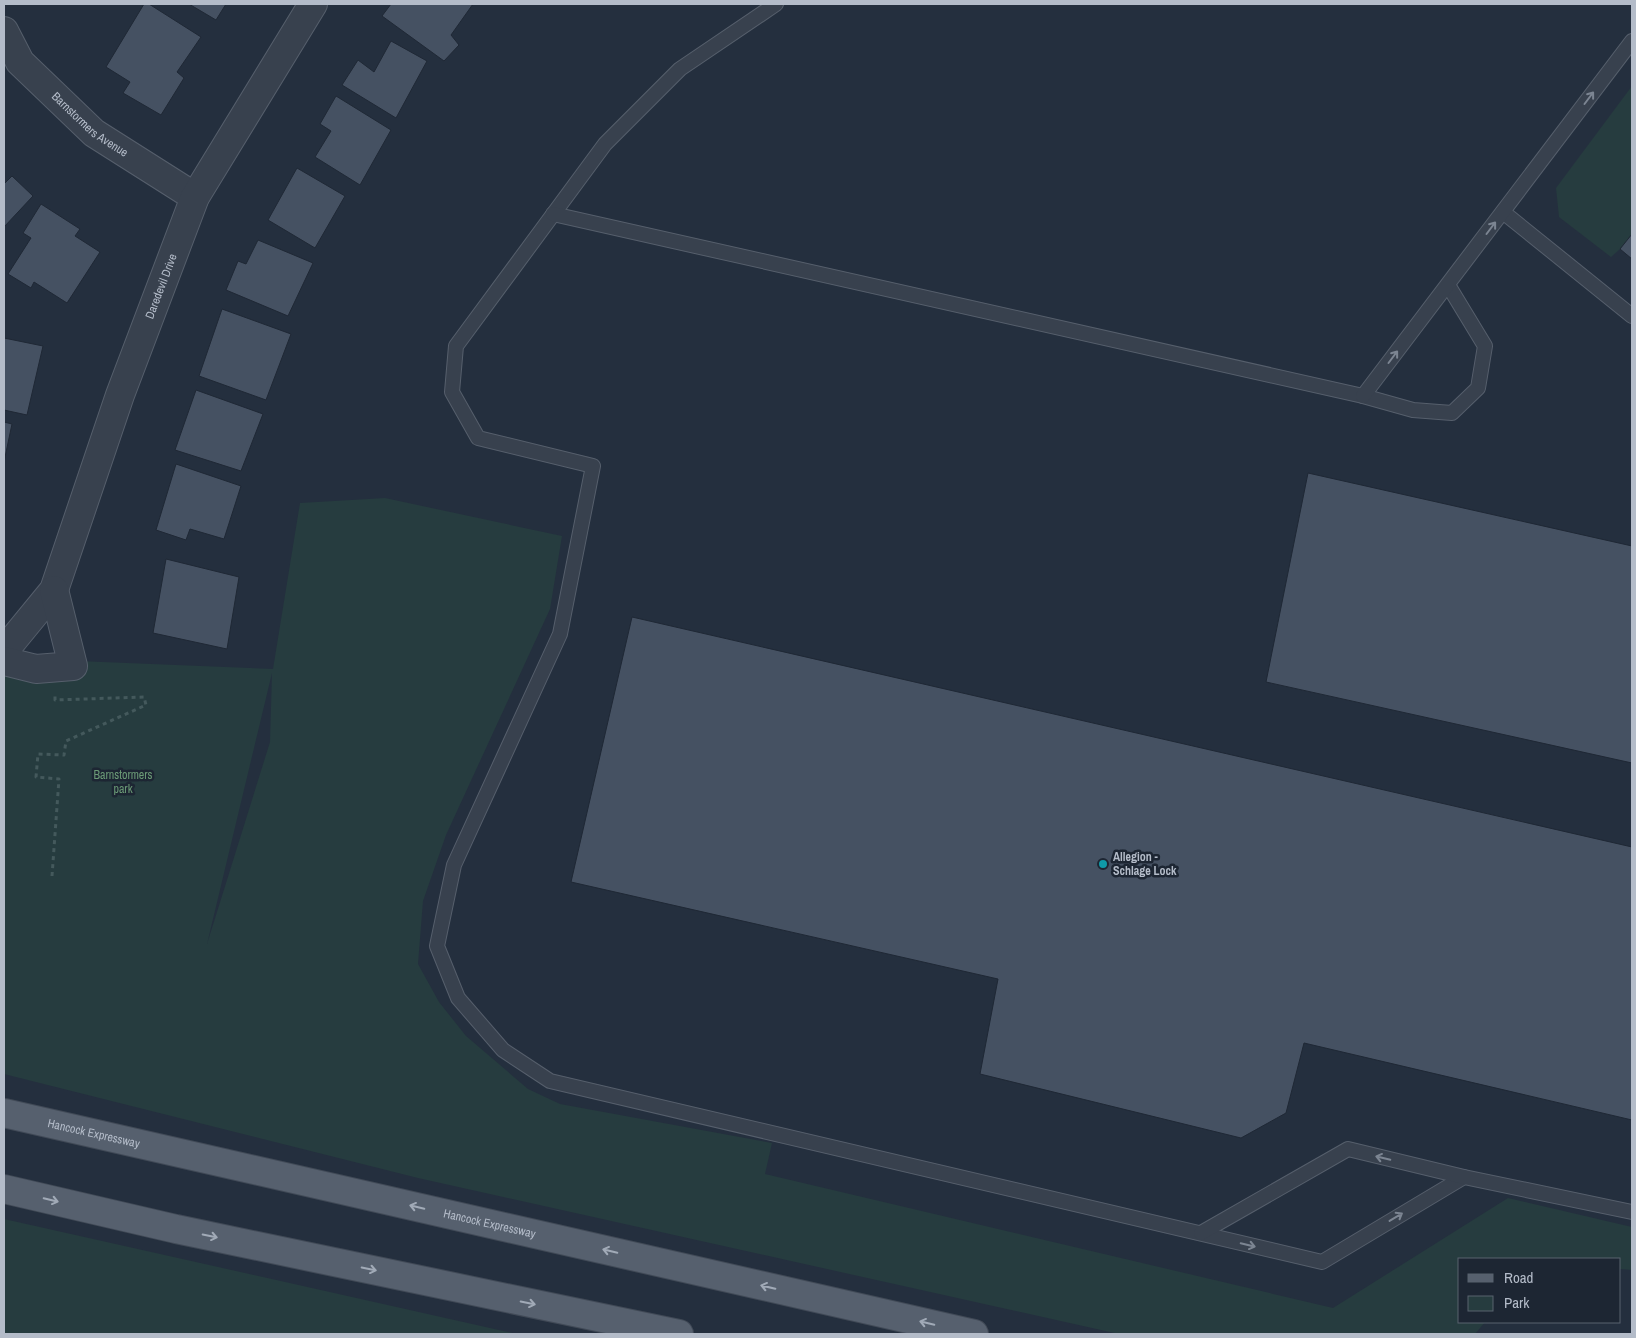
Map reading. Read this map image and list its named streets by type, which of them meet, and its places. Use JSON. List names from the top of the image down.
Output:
{
  "streets": {
    "main road": ["Hancock Expressway"],
    "street": ["Barnstormers Avenue", "Daredevil Drive"]
  },
  "crossings": [
    ["Barnstormers Avenue", "Daredevil Drive"]
  ],
  "parks": ["Barnstormers park"],
  "places": ["Allegion - Schlage Lock"],
  "legend": ["Road", "Park"]
}
